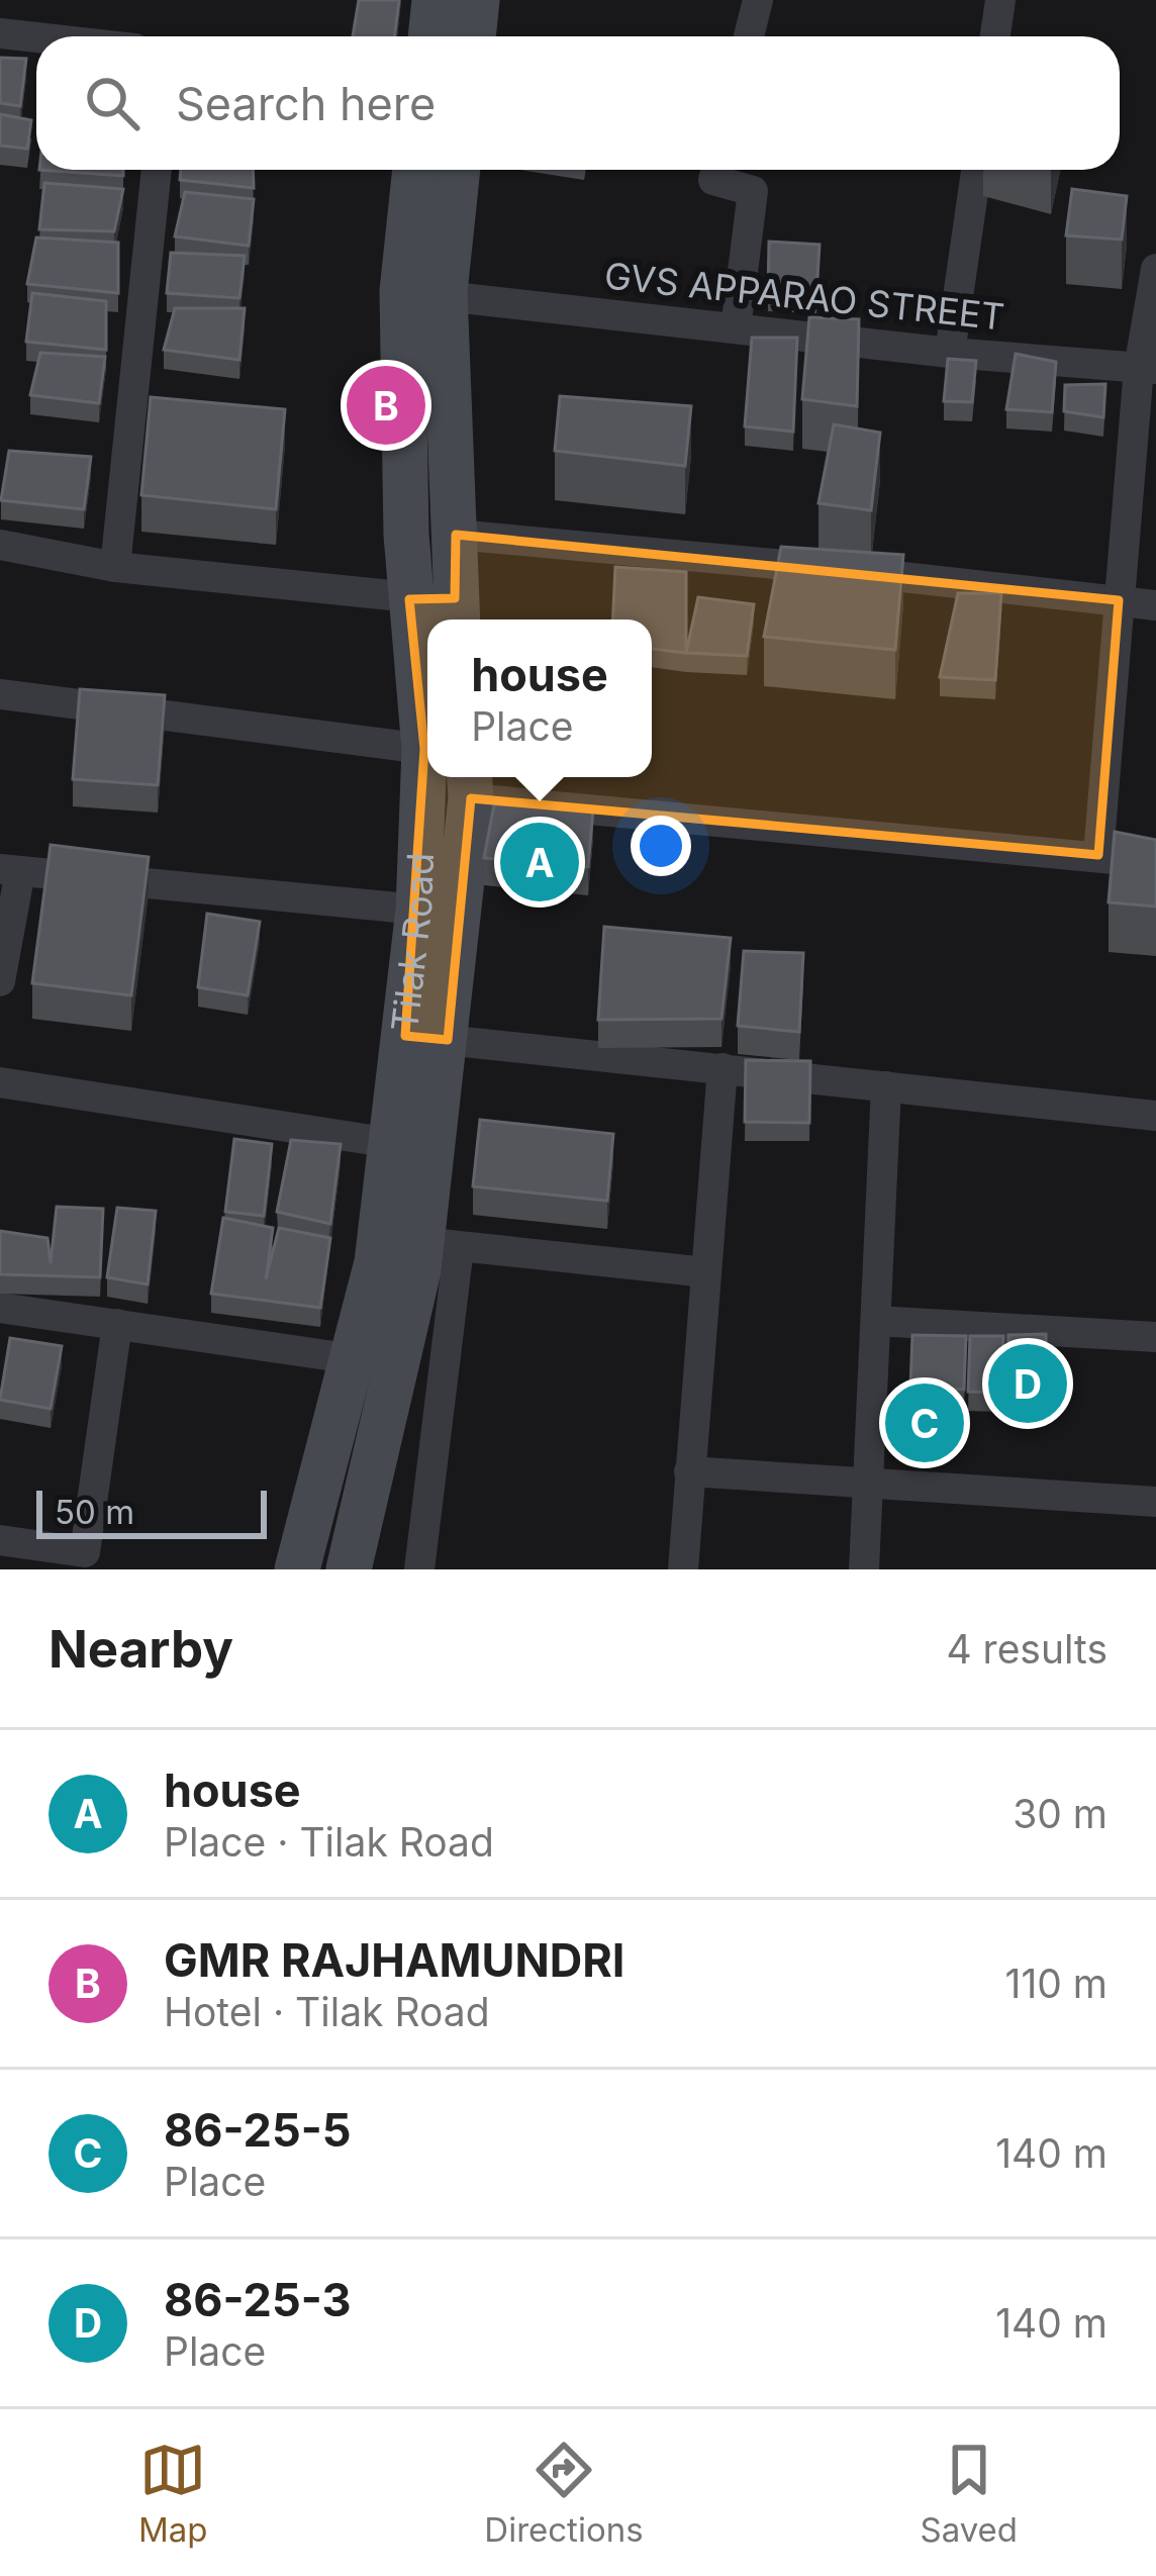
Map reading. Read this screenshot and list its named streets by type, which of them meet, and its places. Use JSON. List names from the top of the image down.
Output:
{
  "streets": {
    "street": ["GVS APPARAO STREET", "Tilak Road"]
  },
  "scale_bar": "50 m",
  "page": {
    "search": "Search here",
    "pins": [
      "B",
      "A",
      "D",
      "C"
    ],
    "popup": ["house", "Place"],
    "scale": "50 m",
    "heading": ["Nearby", "4 results"],
    "list": [
      {
        "mark": "A",
        "name": "house",
        "note": "Place · Tilak Road",
        "value": "30 m"
      },
      {
        "mark": "B",
        "name": "GMR RAJHAMUNDRI",
        "note": "Hotel · Tilak Road",
        "value": "110 m"
      },
      {
        "mark": "C",
        "name": "86-25-5",
        "note": "Place",
        "value": "140 m"
      },
      {
        "mark": "D",
        "name": "86-25-3",
        "note": "Place",
        "value": "140 m"
      }
    ],
    "nav": ["Map", "Directions", "Saved"]
  }
}
